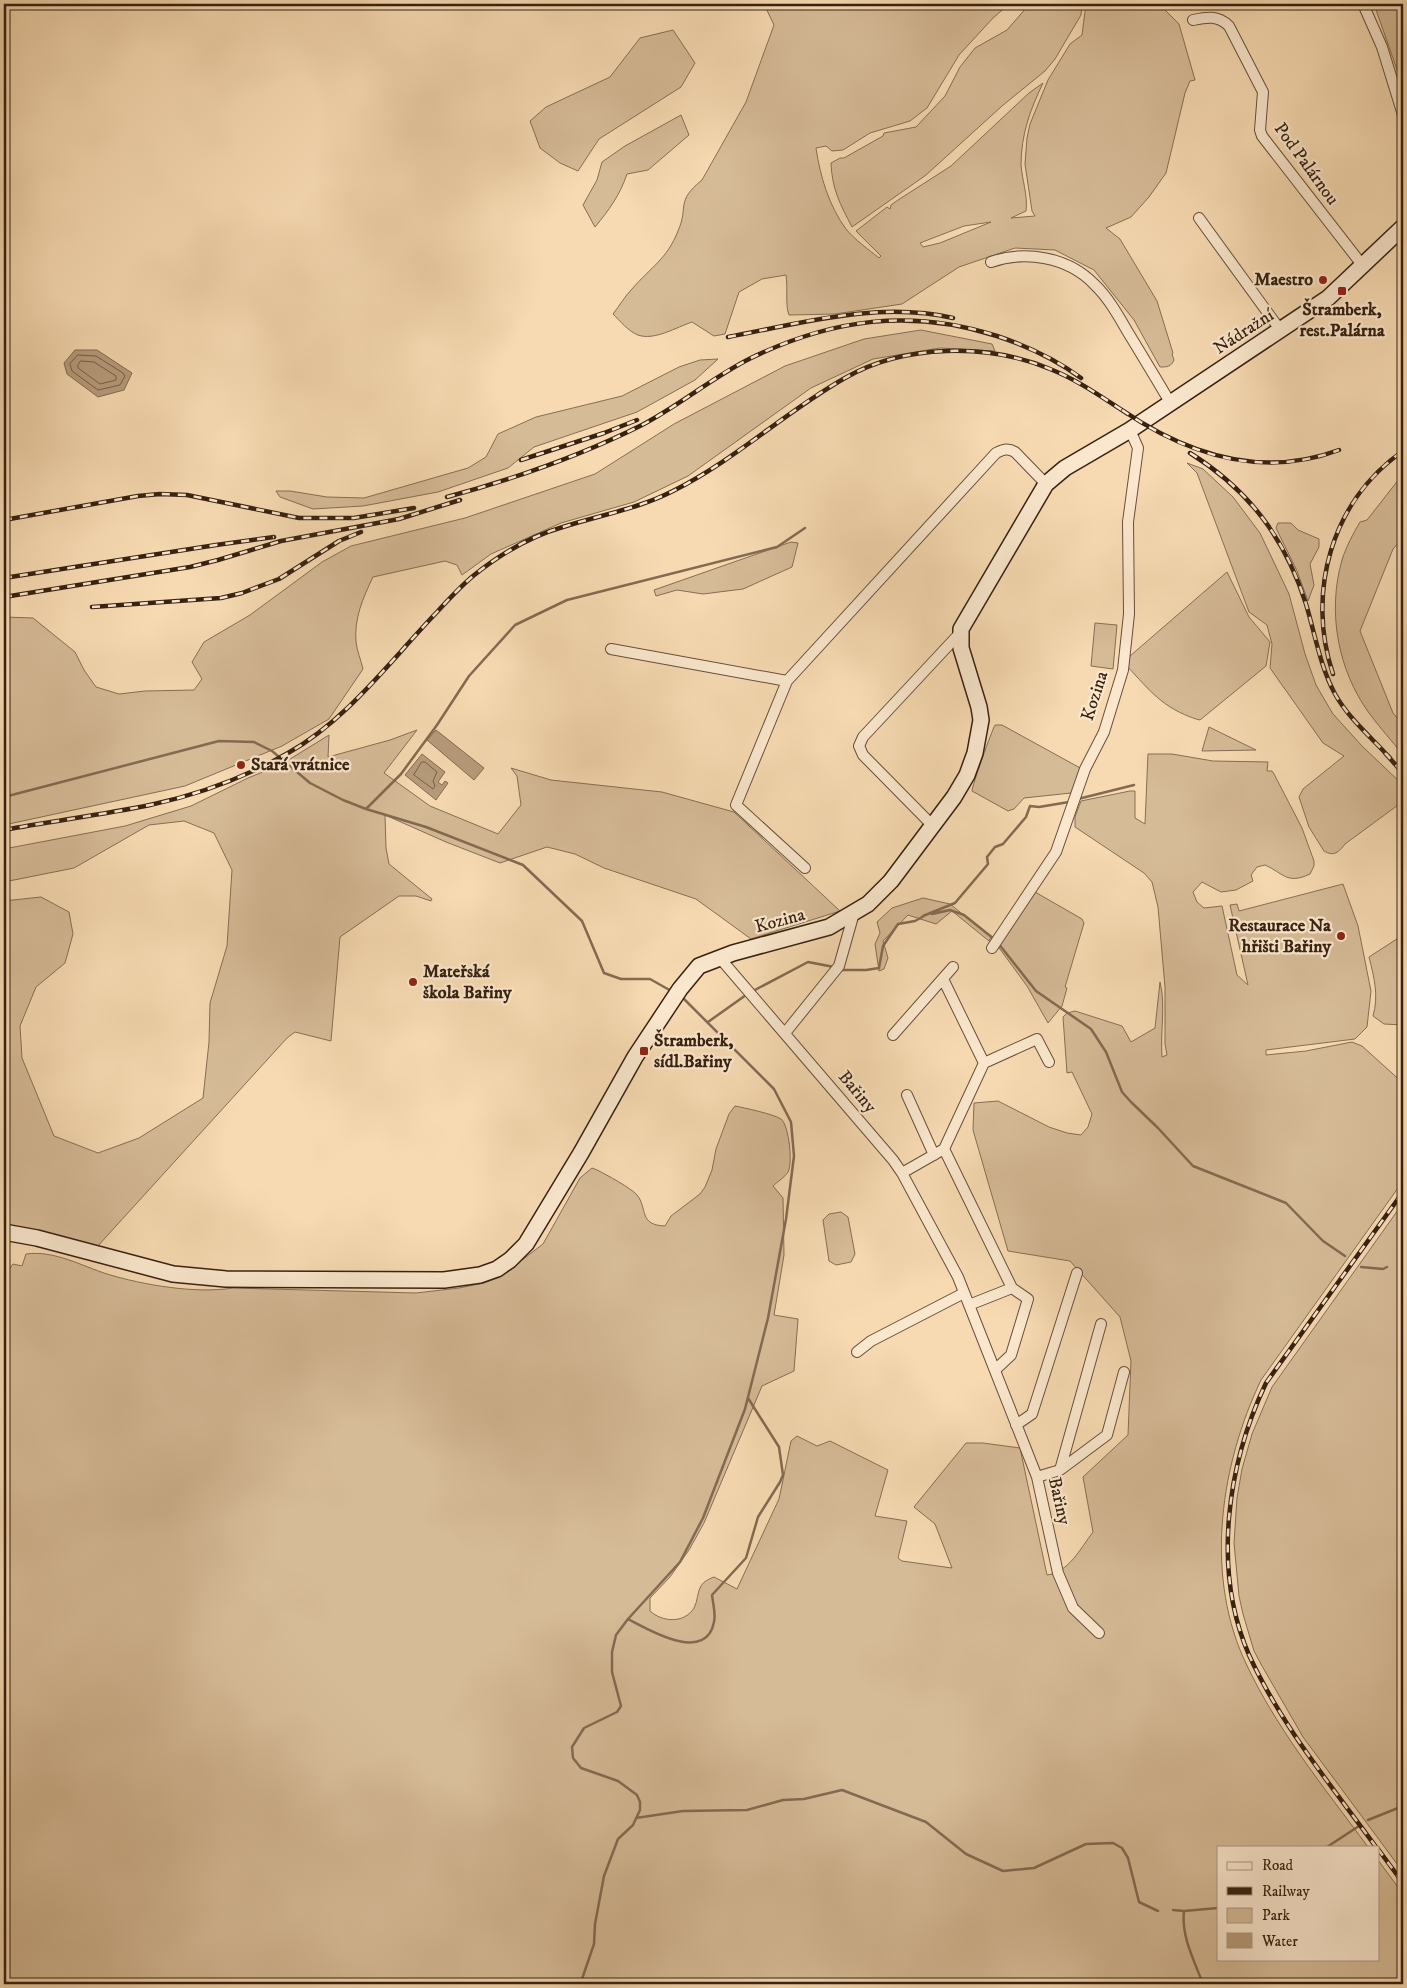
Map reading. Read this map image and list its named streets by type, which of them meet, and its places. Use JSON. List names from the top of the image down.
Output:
{
  "streets": {
    "main road": ["Nádražní", "Kozina"],
    "street": ["Pod Palárnou", "Bařiny"]
  },
  "crossings": [
    ["Pod Palárnou", "Nádražní"],
    ["Nádražní", "Kozina"],
    ["Kozina", "Bařiny"]
  ],
  "places": {
    "other": [
      "Maestro",
      "Stará vrátnice",
      "Restaurace Na hřišti Bařiny",
      "Mateřská škola Bařiny"
    ],
    "transit": ["Štramberk, rest.Palárna", "Štramberk, sídl.Bařiny"]
  },
  "legend": [
    "Road",
    "Railway",
    "Park",
    "Water"
  ]
}
